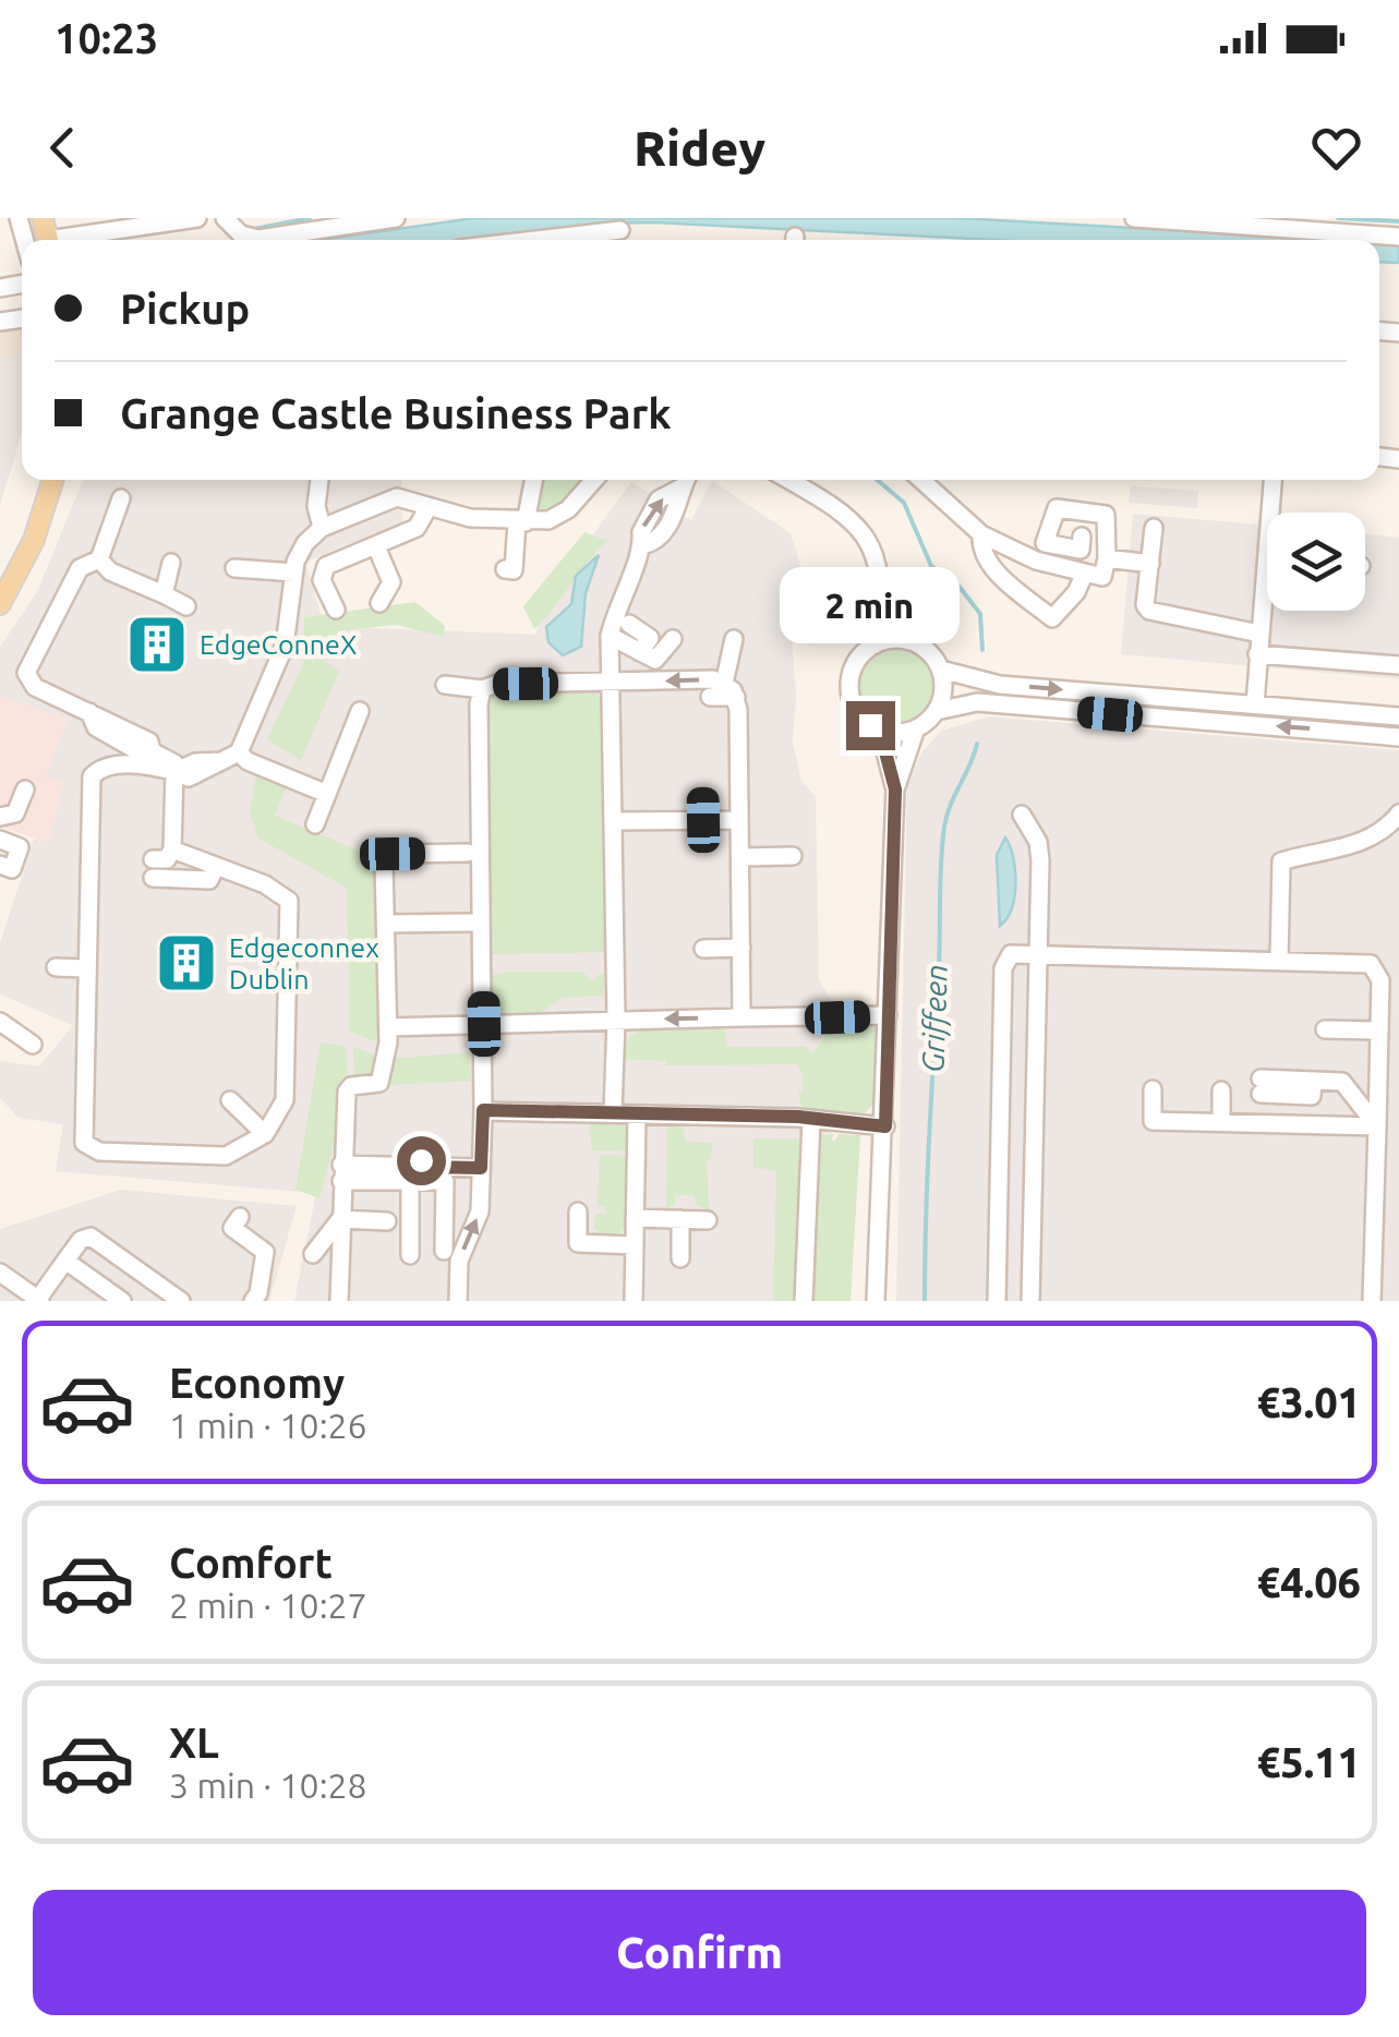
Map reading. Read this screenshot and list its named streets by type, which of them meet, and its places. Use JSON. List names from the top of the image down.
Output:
{
  "water": ["Griffeen"],
  "places": {
    "building": ["EdgeConneX", "Edgeconnex Dublin"]
  },
  "page": {
    "status": "10:23",
    "header": "Ridey",
    "banner": ["Pickup", "Grange Castle Business Park"],
    "bubble": "2 min",
    "list": [
      {
        "name": "Economy",
        "note": "1 min · 10:26",
        "value": "€3.01"
      },
      {
        "name": "Comfort",
        "note": "2 min · 10:27",
        "value": "€4.06"
      },
      {
        "name": "XL",
        "note": "3 min · 10:28",
        "value": "€5.11"
      }
    ],
    "buttons": "Confirm"
  }
}
